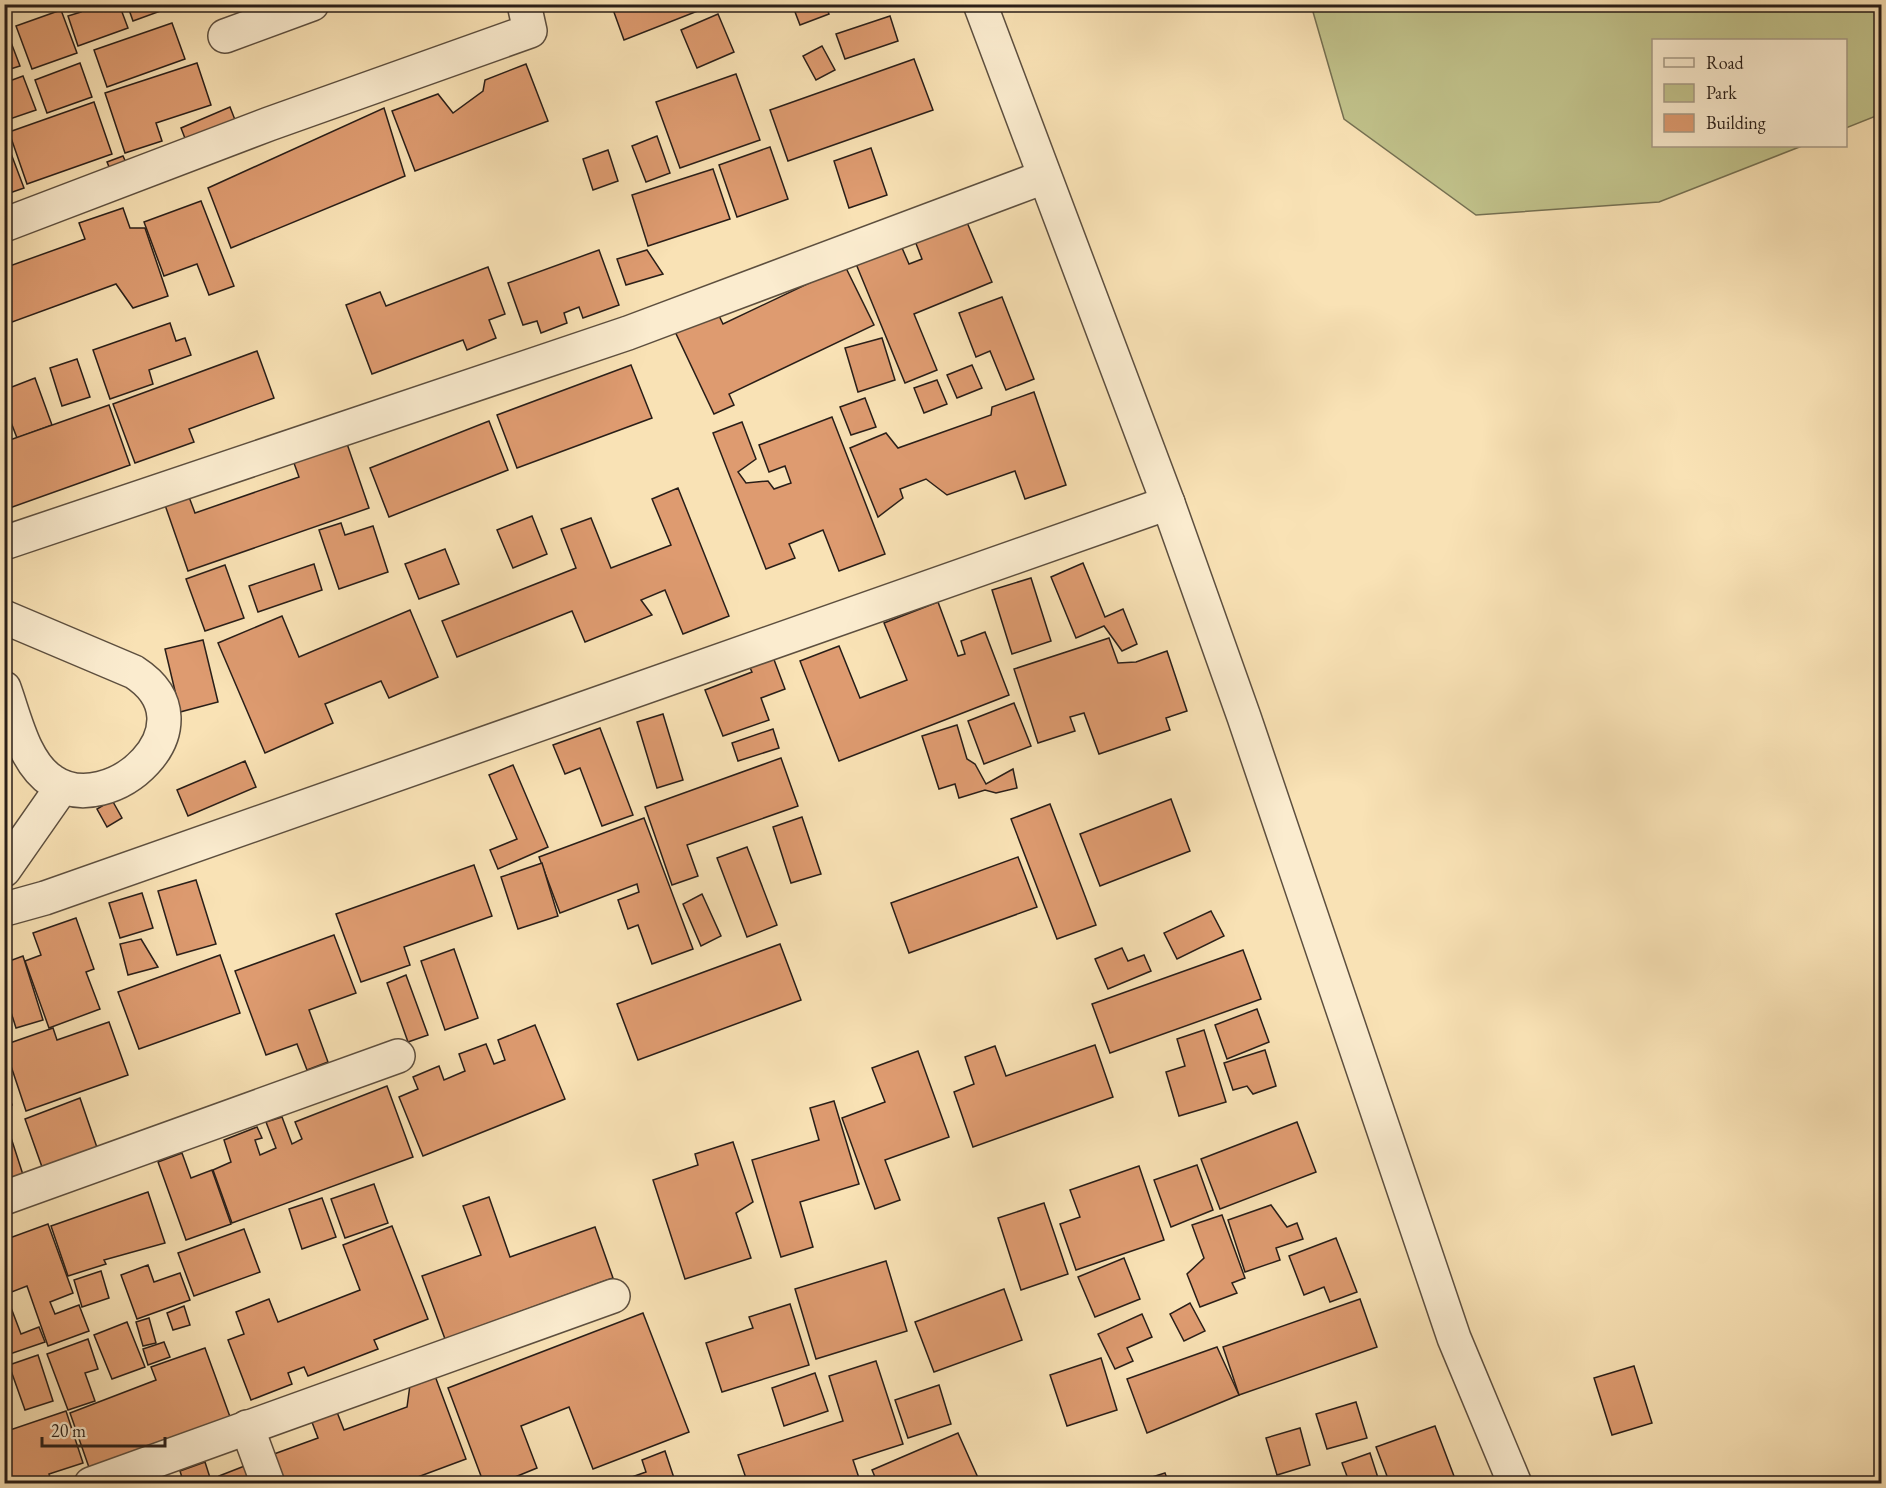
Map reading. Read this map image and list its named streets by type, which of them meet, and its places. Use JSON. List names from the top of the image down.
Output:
{
  "legend": ["Road", "Park", "Building"],
  "scale_bar": "20 m"
}
